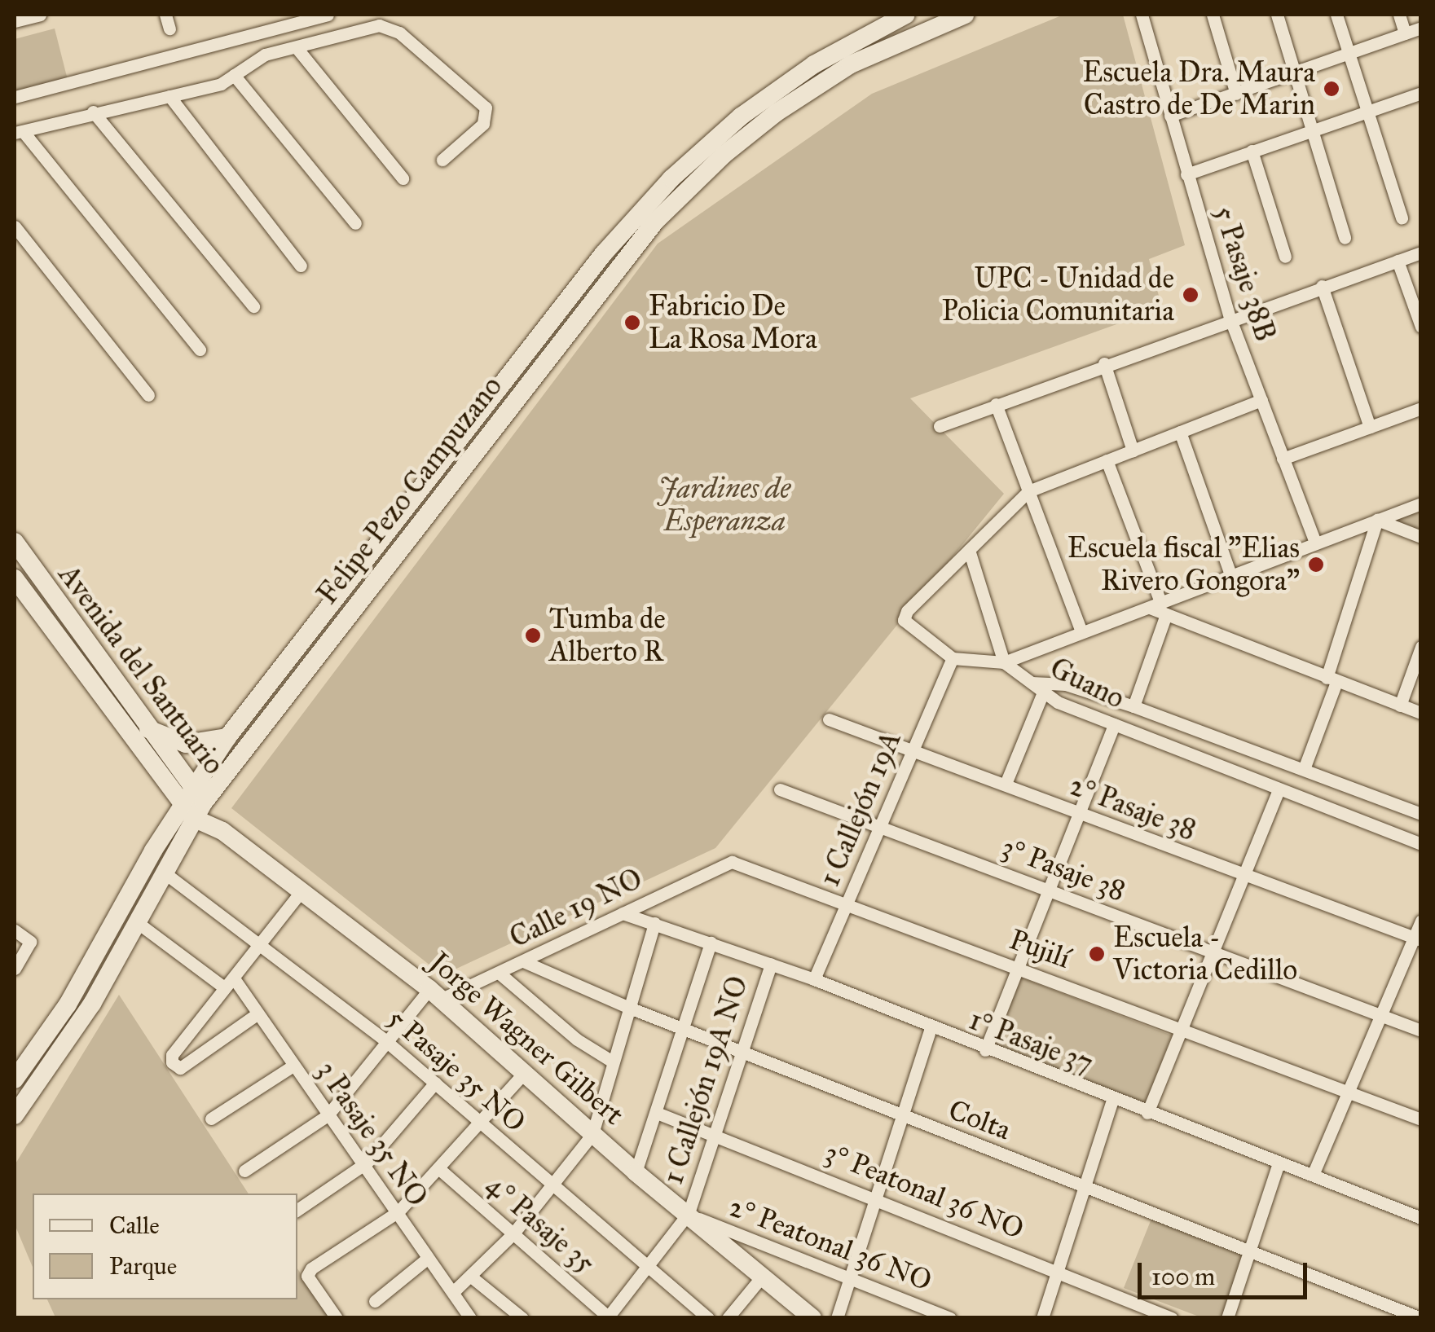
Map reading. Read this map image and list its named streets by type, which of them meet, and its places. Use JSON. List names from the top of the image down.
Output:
{
  "streets": {
    "main road": ["Felipe Pezo Campuzano", "Avenida del Santuario", "Jorge Wagner Gilbert"],
    "street": [
      "5 Pasaje 38B",
      "Guano",
      "2° Pasaje 38",
      "1 Callejón 19A",
      "3° Pasaje 38",
      "Calle 19 NO",
      "Pujilí",
      "1° Pasaje 37",
      "5 Pasaje 35 NO",
      "1 Callejón 19A NO",
      "Colta",
      "3 Pasaje 35 NO",
      "3° Peatonal 36 NO",
      "4° Pasaje 35",
      "2° Peatonal 36 NO"
    ]
  },
  "crossings": [
    ["Felipe Pezo Campuzano", "Avenida del Santuario"],
    ["Felipe Pezo Campuzano", "5 Pasaje 35 NO"],
    ["Avenida del Santuario", "Jorge Wagner Gilbert"],
    ["2° Pasaje 38", "1 Callejón 19A"],
    ["1 Callejón 19A", "3° Pasaje 38"],
    ["1 Callejón 19A", "Pujilí"],
    ["1 Callejón 19A", "1° Pasaje 37"],
    ["Calle 19 NO", "Pujilí"],
    ["Calle 19 NO", "Jorge Wagner Gilbert"],
    ["Calle 19 NO", "1° Pasaje 37"],
    ["Calle 19 NO", "5 Pasaje 35 NO"],
    ["Calle 19 NO", "Colta"],
    ["Calle 19 NO", "3 Pasaje 35 NO"],
    ["Jorge Wagner Gilbert", "1 Callejón 19A NO"],
    ["Jorge Wagner Gilbert", "2° Peatonal 36 NO"],
    ["1° Pasaje 37", "1 Callejón 19A NO"],
    ["5 Pasaje 35 NO", "1 Callejón 19A NO"],
    ["1 Callejón 19A NO", "Colta"],
    ["1 Callejón 19A NO", "3° Peatonal 36 NO"],
    ["1 Callejón 19A NO", "4° Pasaje 35"],
    ["1 Callejón 19A NO", "2° Peatonal 36 NO"]
  ],
  "parks": ["Jardines de Esperanza"],
  "places": [
    "Escuela Dra. Maura Castro de De Marin",
    "UPC - Unidad de Policia Comunitaria",
    "Fabricio De La Rosa Mora",
    "Escuela fiscal \"Elias Rivero Gongora\"",
    "Tumba de Alberto R",
    "Escuela - Victoria Cedillo"
  ],
  "legend": ["Calle", "Parque"],
  "scale_bar": "100 m"
}
